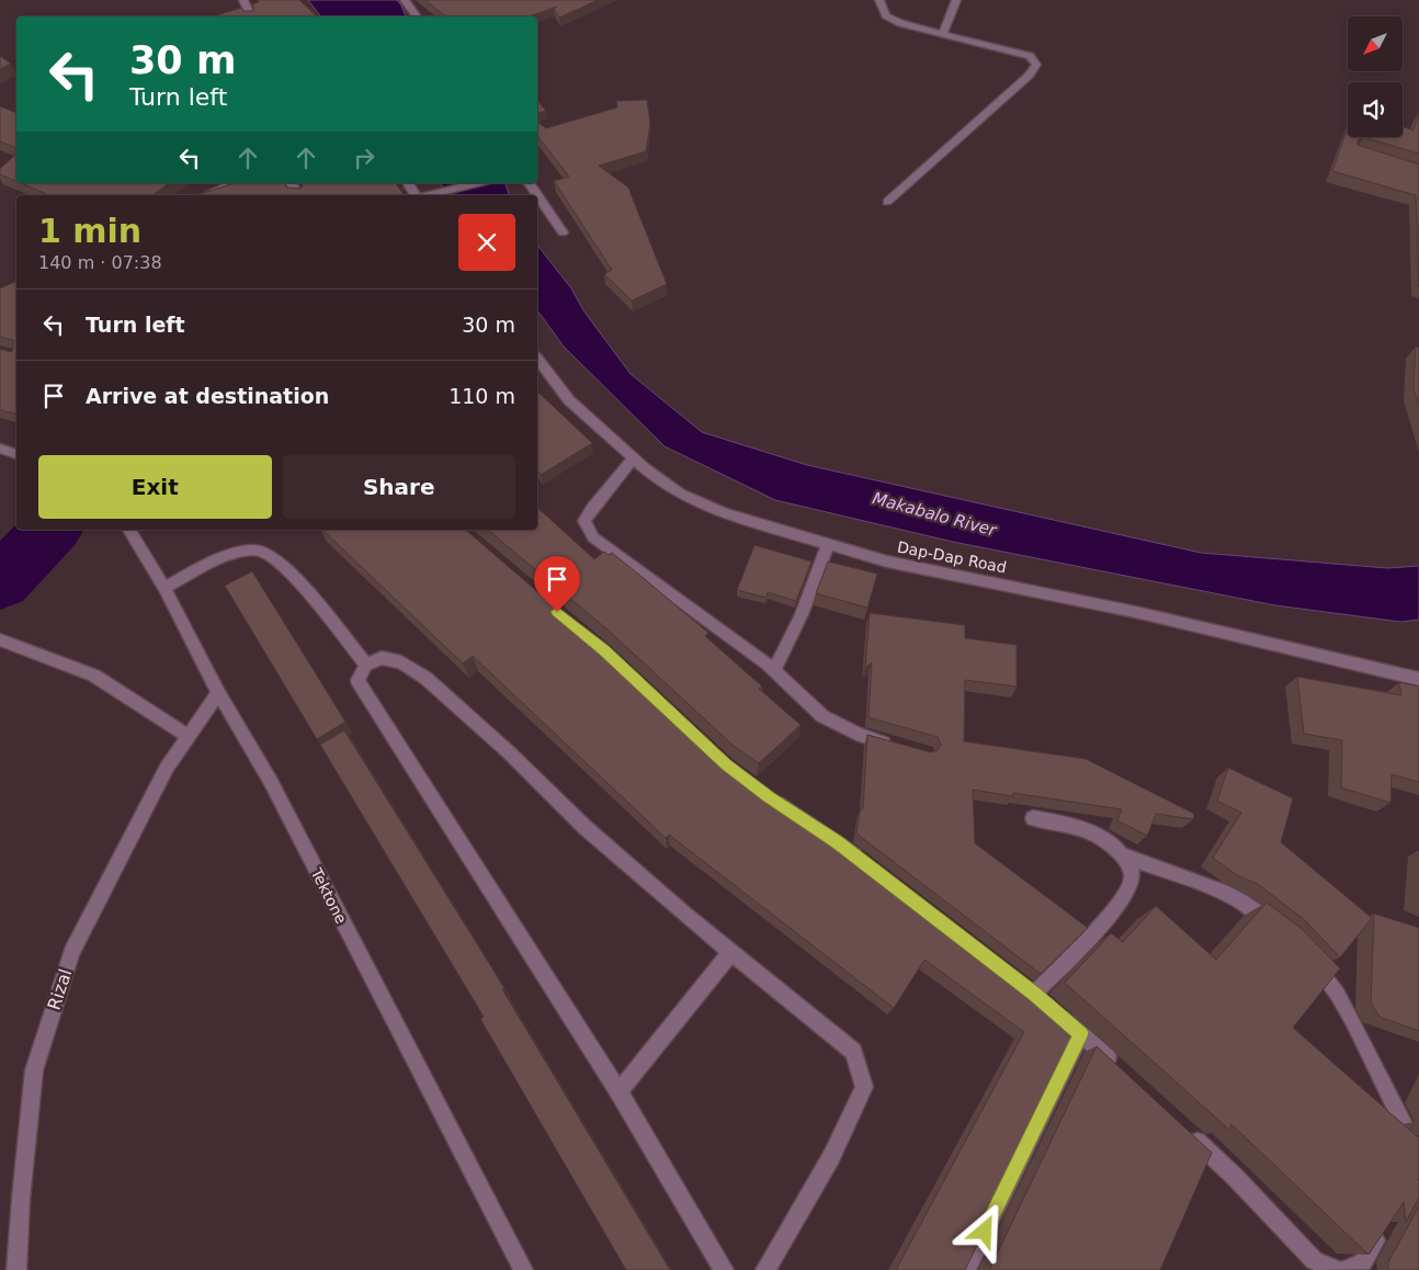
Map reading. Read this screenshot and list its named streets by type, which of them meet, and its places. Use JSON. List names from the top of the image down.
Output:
{
  "streets": {
    "street": ["Dap-Dap Road", "Tektone", "Rizal"]
  },
  "crossings": [
    ["Tektone", "Rizal"]
  ],
  "water": ["Makabalo River"],
  "north": "bottom left",
  "page": {
    "turn": ["30 m", "Turn left"],
    "heading": ["1 min", "140 m · 07:38"],
    "list": [
      {
        "name": "Turn left",
        "value": "30 m"
      },
      {
        "name": "Arrive at destination",
        "value": "110 m"
      }
    ],
    "buttons": ["Exit", "Share"]
  }
}
